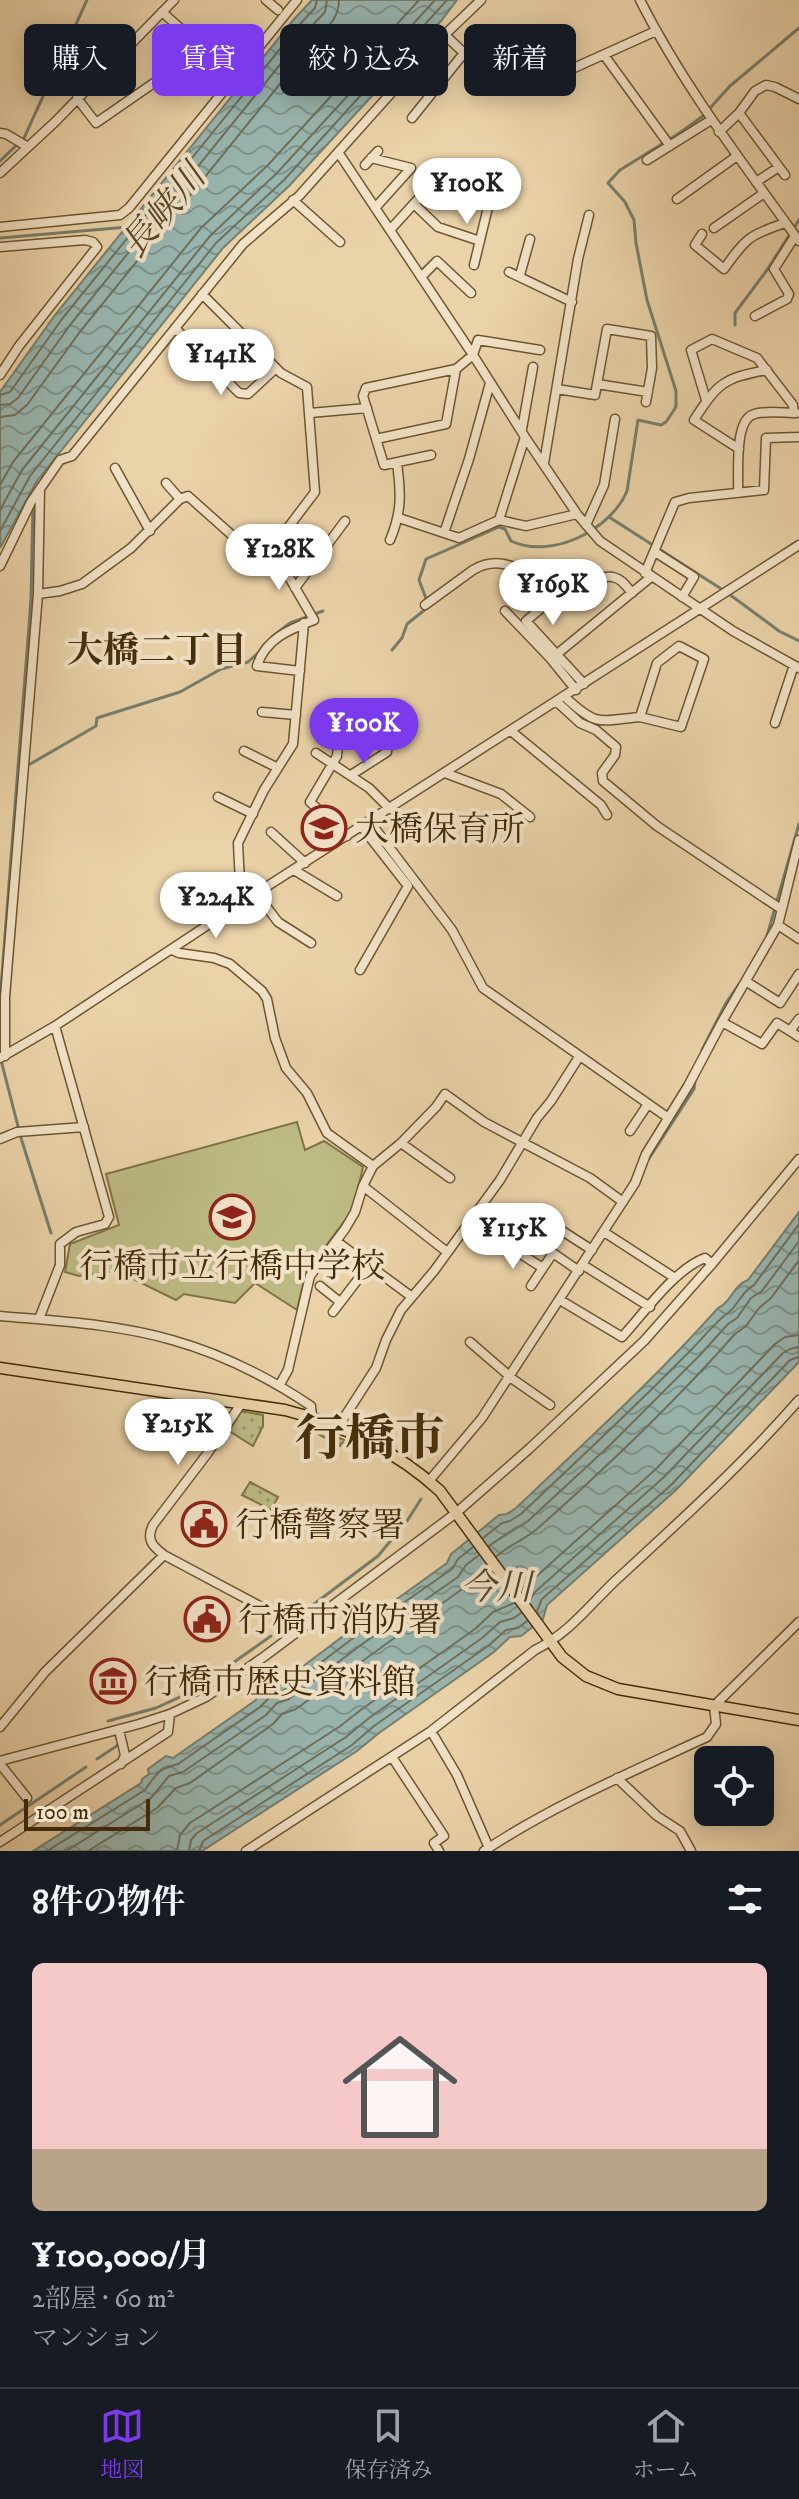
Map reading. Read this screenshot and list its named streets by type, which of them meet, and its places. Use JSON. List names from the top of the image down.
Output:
{
  "districts": ["大橋二丁目", "行橋市"],
  "water": ["長峡川", "今川"],
  "places": {
    "school or university": ["大橋保育所", "行橋市立行橋中学校"],
    "public building": ["行橋警察署", "行橋市消防署"],
    "museum": ["行橋市歴史資料館"]
  },
  "scale_bar": "100 m",
  "page": {
    "chip": [
      "購入",
      "賃貸",
      "絞り込み",
      "新着"
    ],
    "price": [
      "¥100K",
      "¥141K",
      "¥128K",
      "¥169K",
      "¥100K",
      "¥224K",
      "¥115K",
      "¥215K"
    ],
    "scale": "100 m",
    "heading": "8件の物件",
    "list": [
      {
        "name": "¥100,000/月",
        "note": "2部屋 · 60 m² · マンション"
      }
    ],
    "tabs": ["地図", "保存済み", "ホーム"]
  }
}
